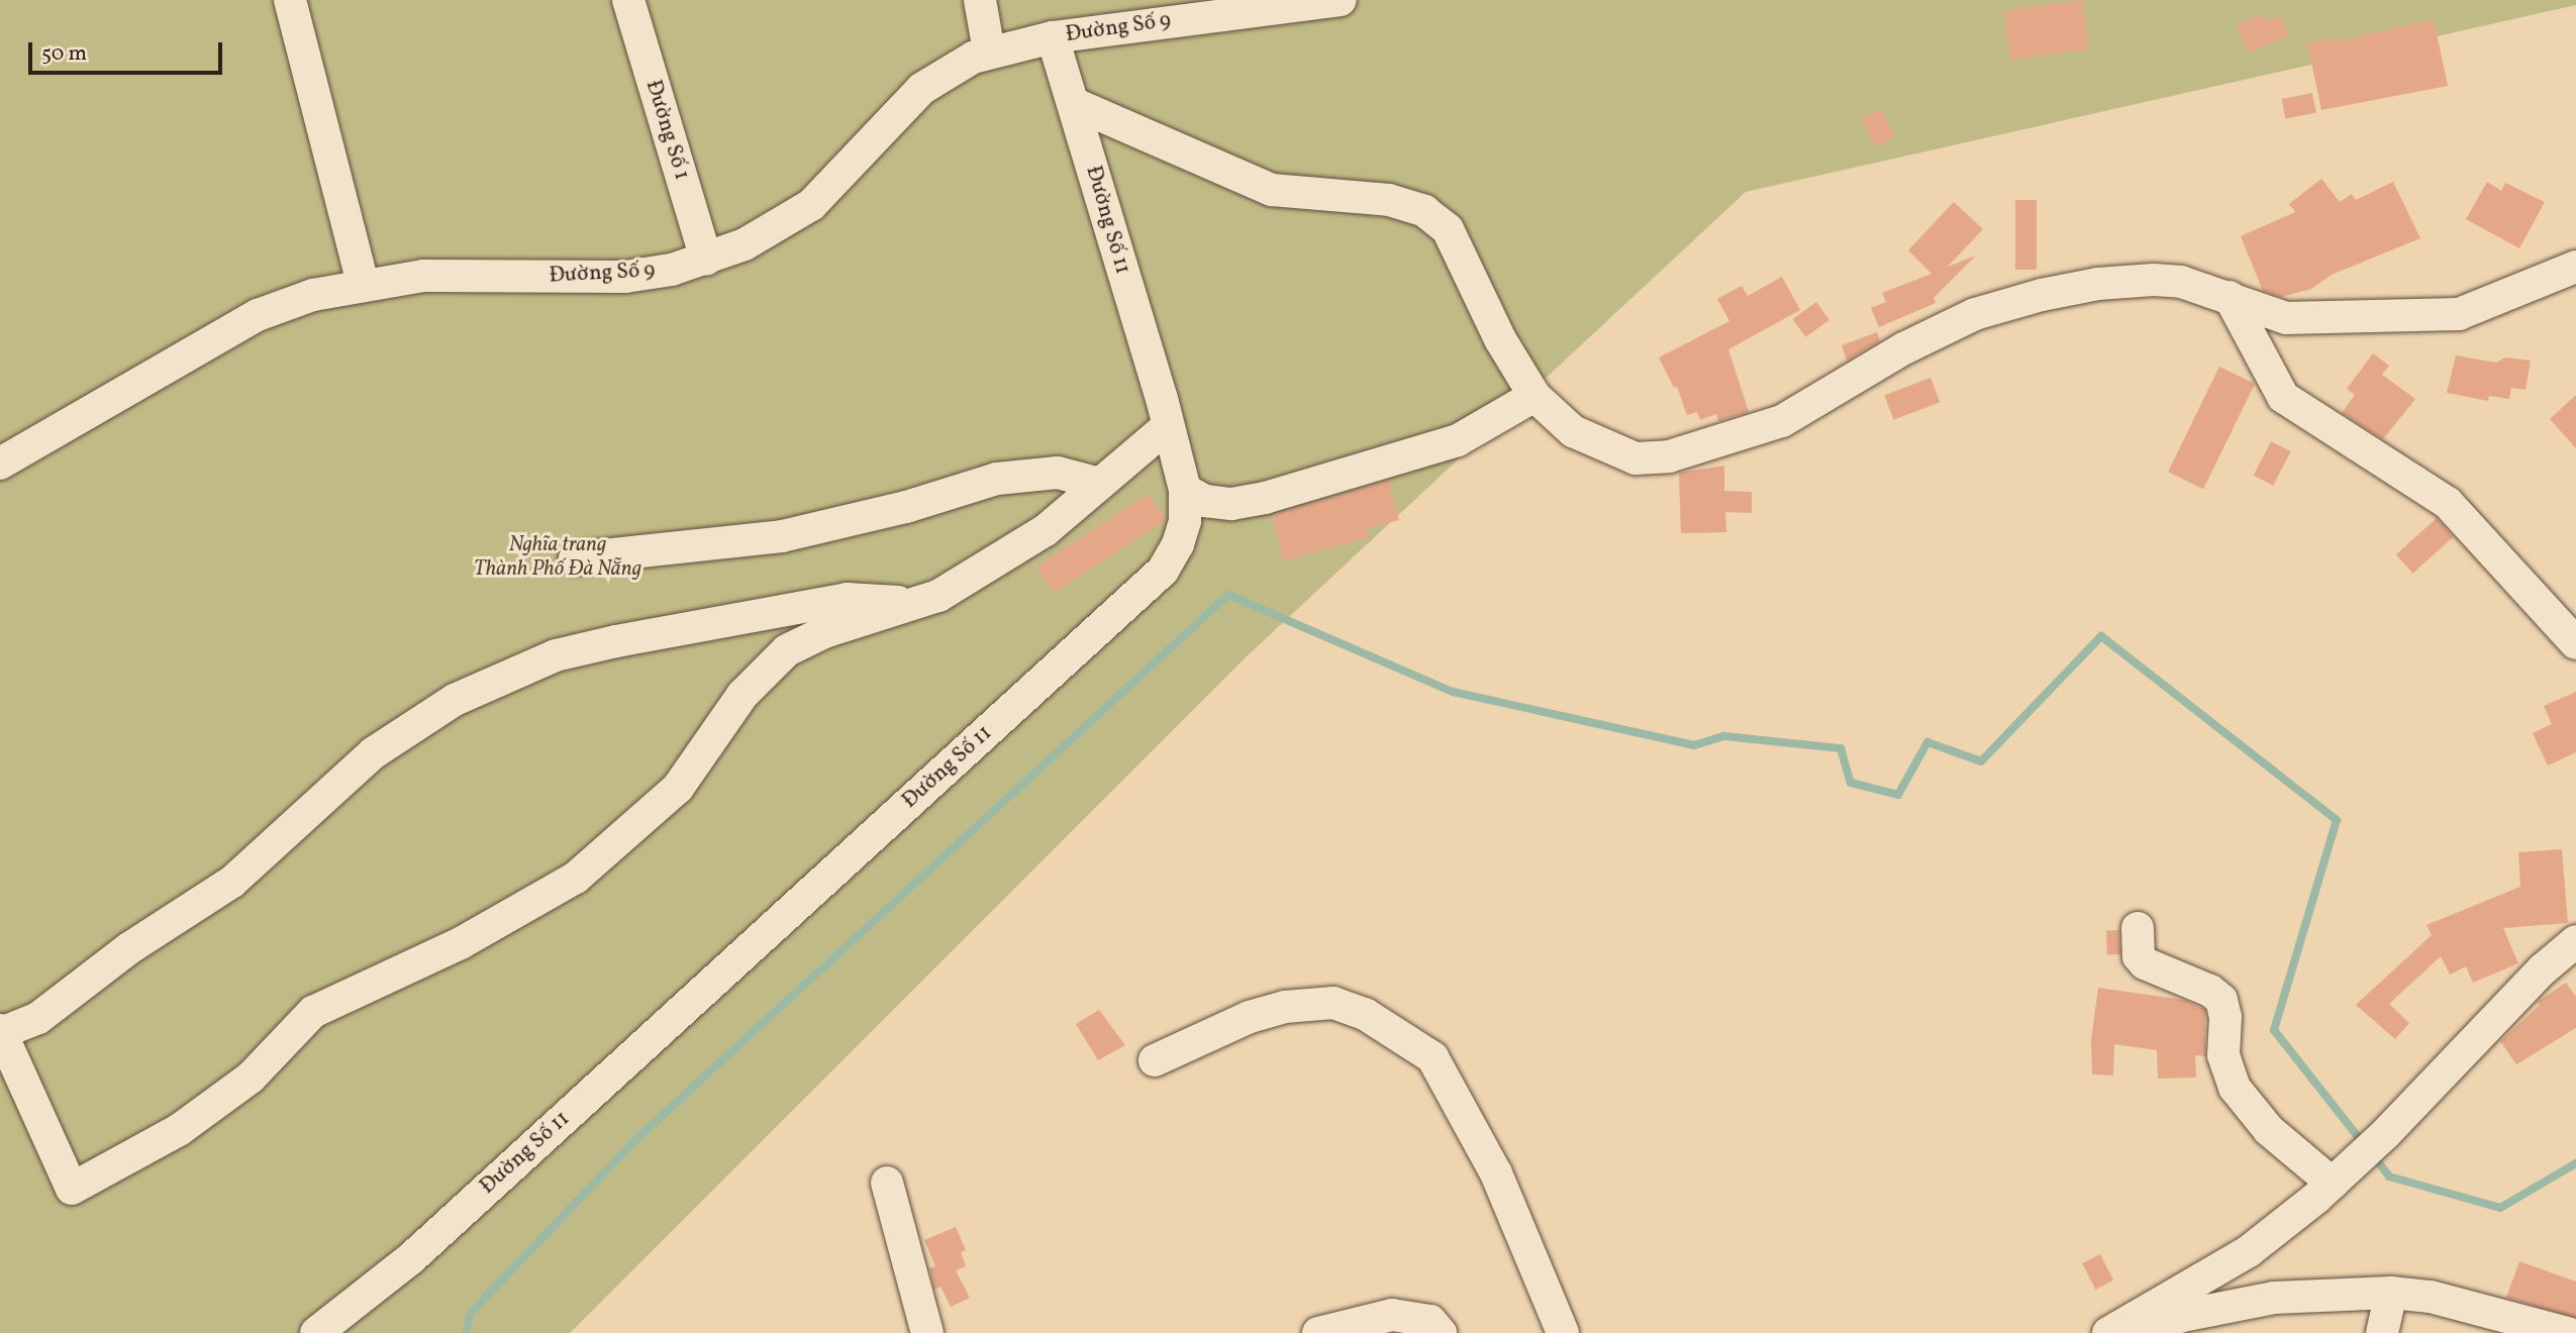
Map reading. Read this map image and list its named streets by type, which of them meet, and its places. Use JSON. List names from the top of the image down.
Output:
{
  "streets": {
    "street": ["Đường Số 9", "Đường Số 1", "Đường Số 11"]
  },
  "crossings": [
    ["Đường Số 9", "Đường Số 1"],
    ["Đường Số 9", "Đường Số 11"]
  ],
  "parks": ["Nghĩa trang Thành Phố Đà Nẵng"],
  "scale_bar": "50 m"
}
